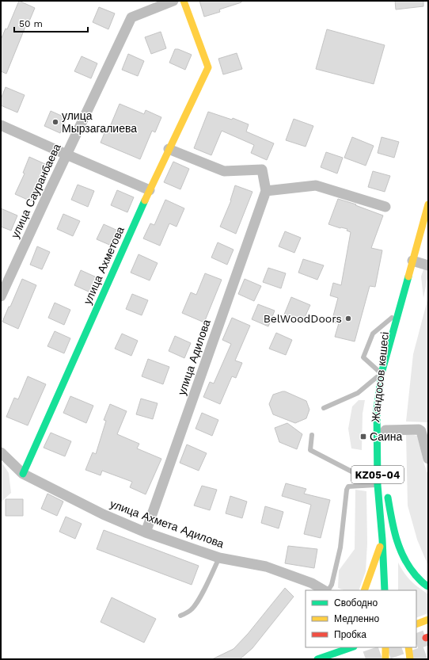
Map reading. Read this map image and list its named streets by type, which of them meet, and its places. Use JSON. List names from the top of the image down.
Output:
{
  "streets": {
    "main road": ["улица Ахметова", "Жандосов көшесі", "KZ05-04"],
    "street": ["улица Сауранбаева", "улица Адилова", "улица Ахмета Адилова"]
  },
  "crossings": [
    ["улица Ахметова", "улица Ахмета Адилова"],
    ["улица Адилова", "улица Ахмета Адилова"]
  ],
  "places": {
    "other": ["улица Мырзагалиева", "BelWoodDoors"],
    "transit": ["Саина"]
  },
  "legend": ["Свободно", "Медленно", "Пробка"],
  "scale_bar": "50 m"
}
